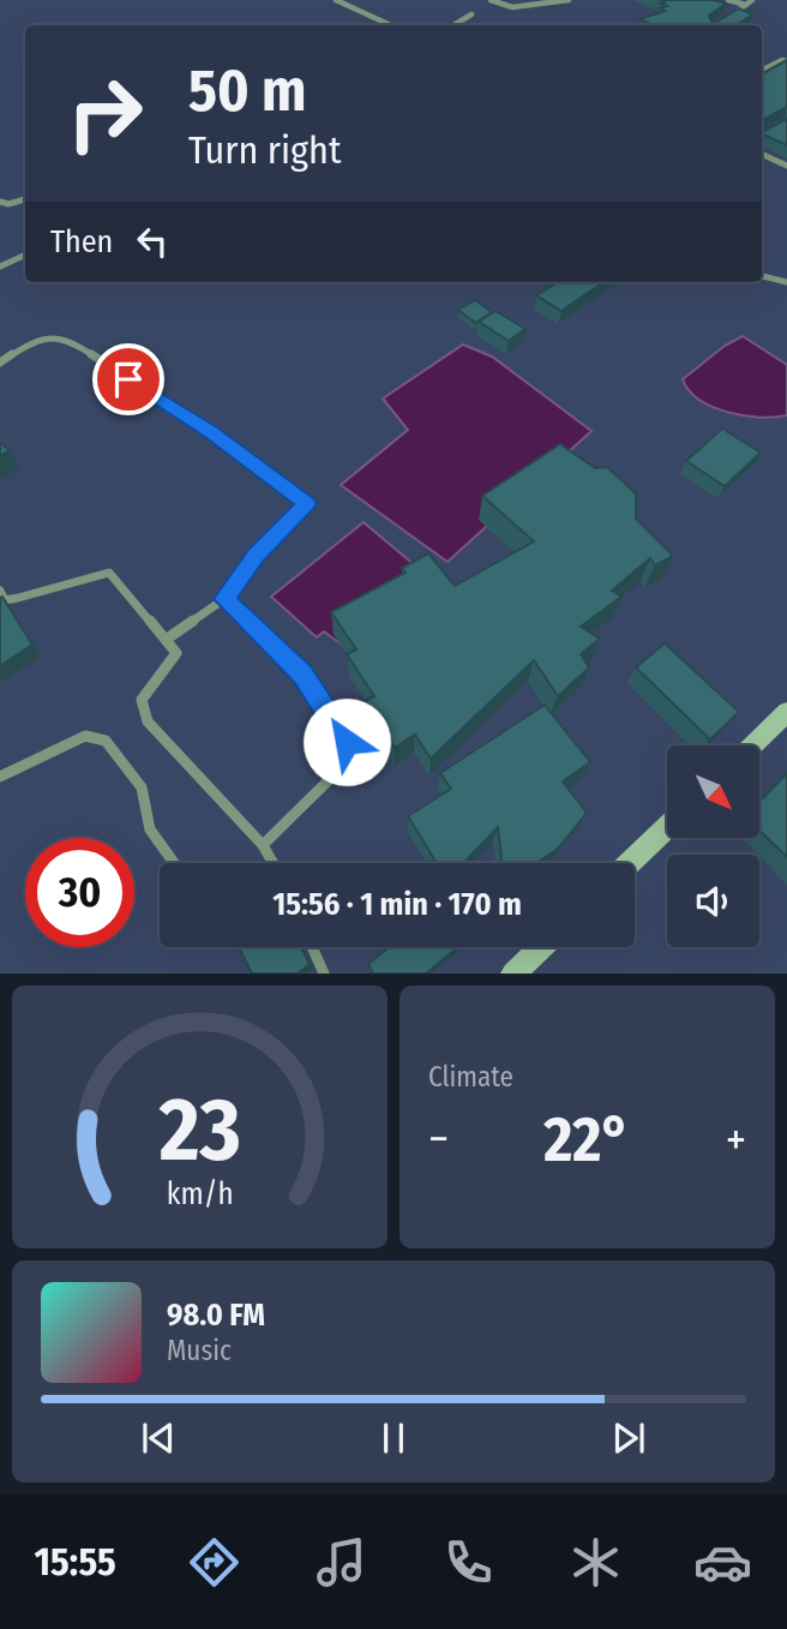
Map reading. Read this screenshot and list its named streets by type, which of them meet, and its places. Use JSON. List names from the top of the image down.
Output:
{
  "north": "bottom right",
  "page": {
    "turn": ["50 m", "Turn right"],
    "then": "Then",
    "limit": "30",
    "trip": "15:56 · 1 min · 170 m",
    "tile": "Climate",
    "heat": ["−", "22°", "+"],
    "song": ["98.0 FM", "Music"],
    "tabs": "15:55",
    "gauge": ["23", "km/h"]
  }
}
